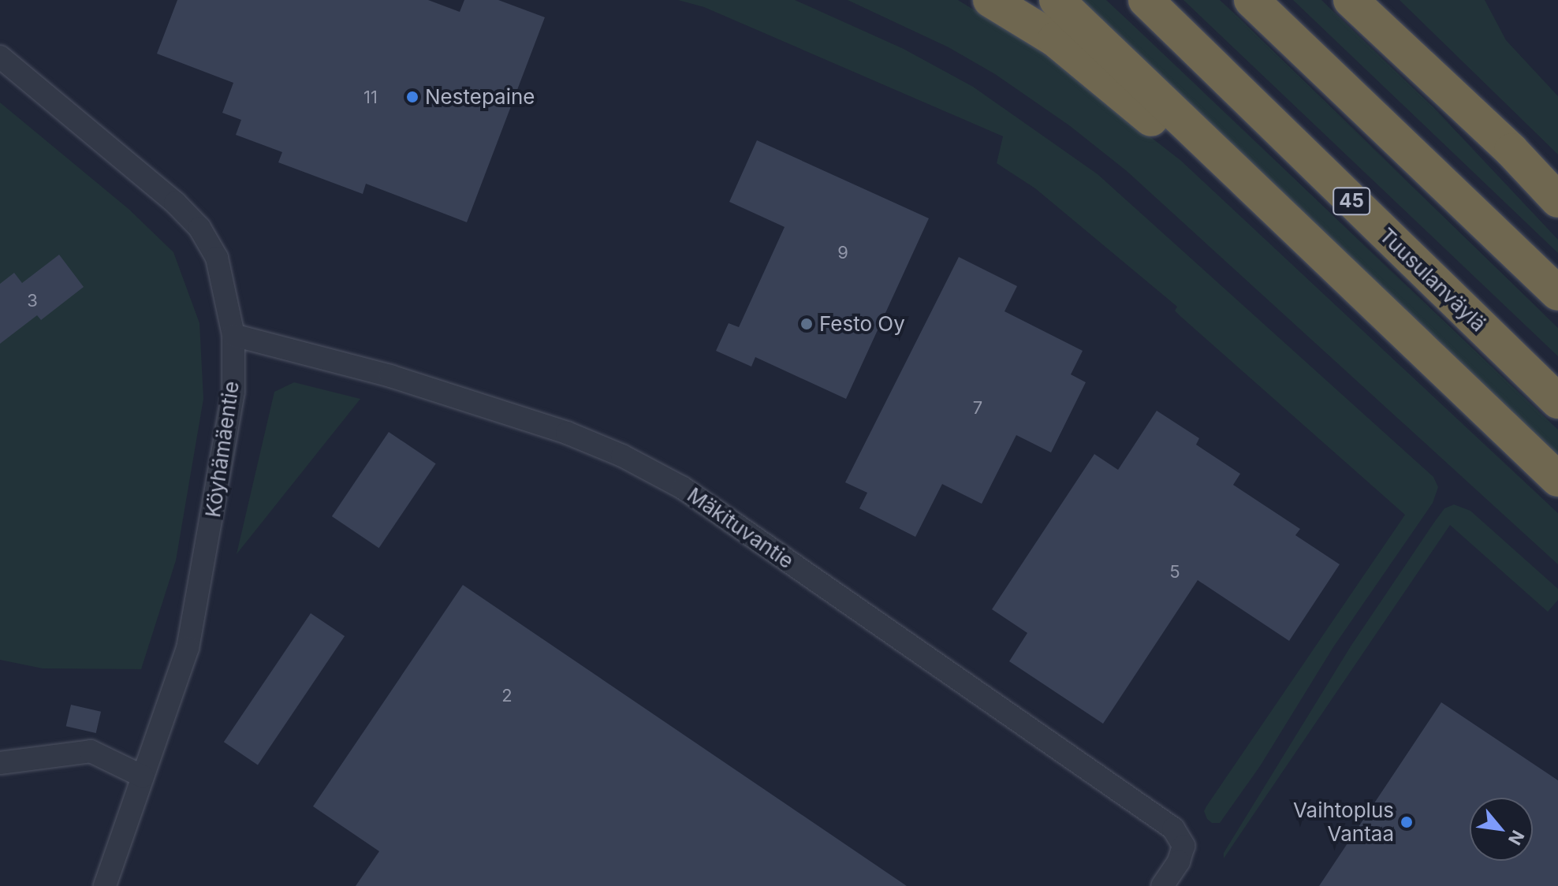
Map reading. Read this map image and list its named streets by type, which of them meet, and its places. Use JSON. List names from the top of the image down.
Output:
{
  "streets": {
    "highway": ["45", "Tuusulanväylä"],
    "street": ["Köyhämäentie", "Mäkituvantie"]
  },
  "crossings": [
    ["Köyhämäentie", "Mäkituvantie"]
  ],
  "places": ["Nestepaine", "Festo Oy", "Vaihtoplus Vantaa"],
  "house_numbers": [
    "11",
    "9",
    "3",
    "7",
    "5",
    "2"
  ],
  "north": "bottom right"
}
